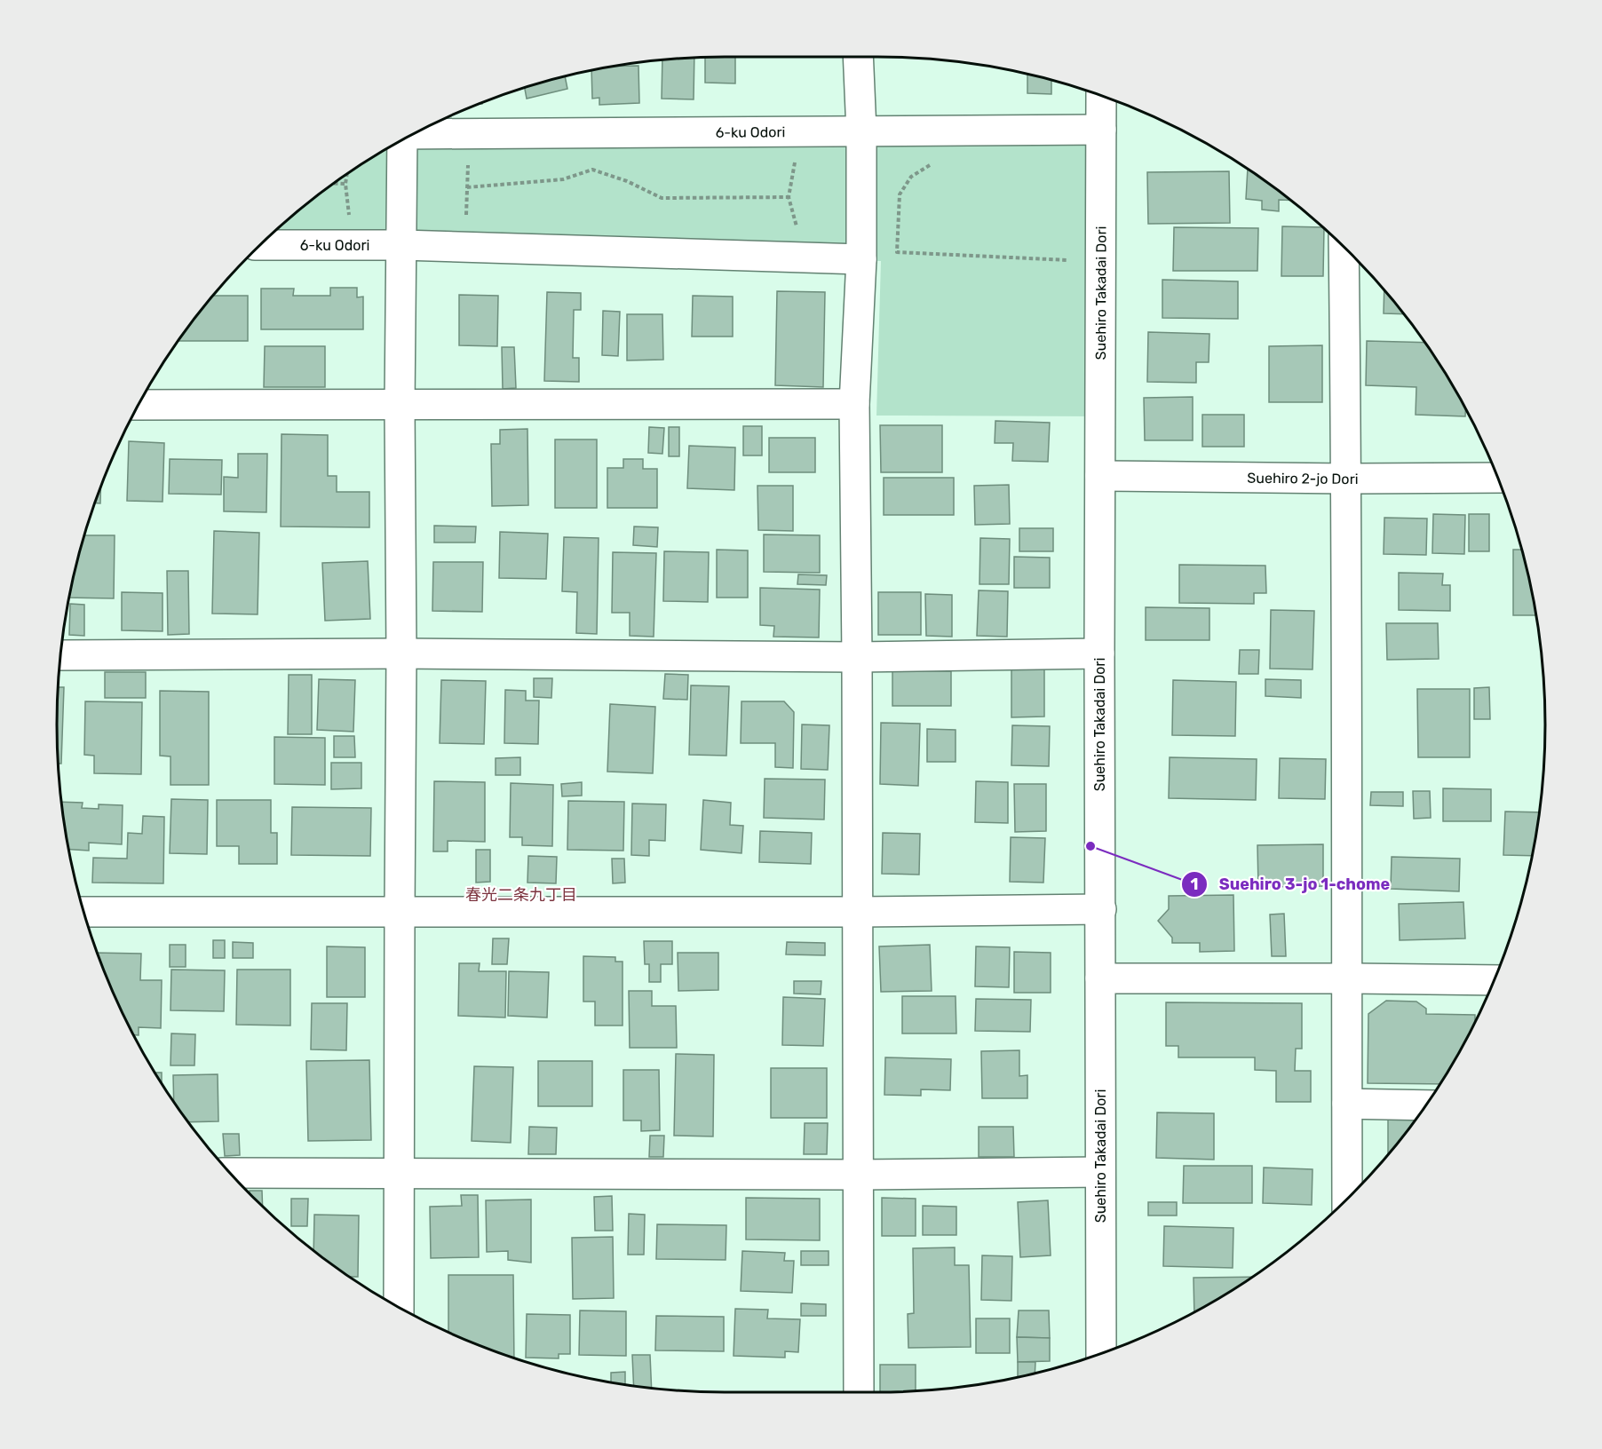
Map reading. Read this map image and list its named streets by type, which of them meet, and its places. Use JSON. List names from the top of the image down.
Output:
{
  "streets": {
    "street": ["6-ku Odori", "Suehiro Takadai Dori", "Suehiro 2-jo Dori"]
  },
  "crossings": [
    ["6-ku Odori", "Suehiro Takadai Dori"],
    ["Suehiro Takadai Dori", "Suehiro 2-jo Dori"]
  ],
  "districts": ["春光二条九丁目"],
  "places": ["Suehiro 3-jo 1-chome"]
}
